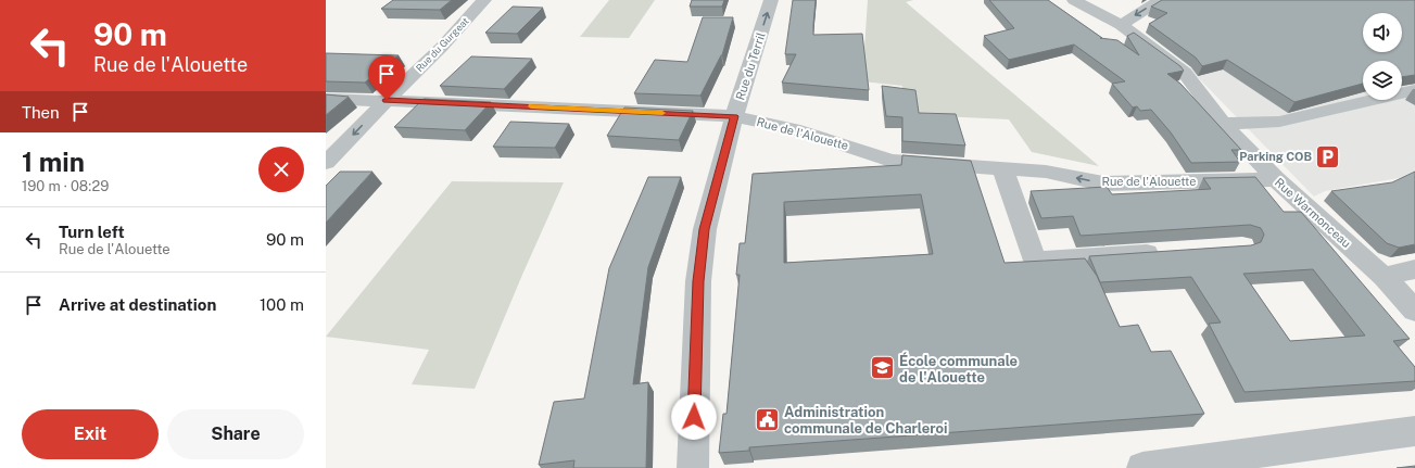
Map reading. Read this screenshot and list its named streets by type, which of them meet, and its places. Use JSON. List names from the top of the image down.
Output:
{
  "streets": {
    "street": [
      "Rue du Gurgeat",
      "Rue du Terril",
      "Rue de l'Alouette",
      "Rue Warmonceau"
    ]
  },
  "crossings": [
    ["Rue du Gurgeat", "Rue de l'Alouette"],
    ["Rue du Terril", "Rue de l'Alouette"],
    ["Rue de l'Alouette", "Rue Warmonceau"]
  ],
  "one_way": ["Rue du Gurgeat"],
  "places": {
    "parking": ["Parking COB"],
    "school or university": ["École communale de l'Alouette"],
    "public building": ["Administration communale de Charleroi"]
  },
  "page": {
    "turn": ["90 m", "Rue de l'Alouette"],
    "then": "Then",
    "heading": ["1 min", "190 m · 08:29"],
    "list": [
      {
        "name": "Turn left",
        "note": "Rue de l'Alouette",
        "value": "90 m"
      },
      {
        "name": "Arrive at destination",
        "value": "100 m"
      }
    ],
    "buttons": ["Exit", "Share"]
  }
}
